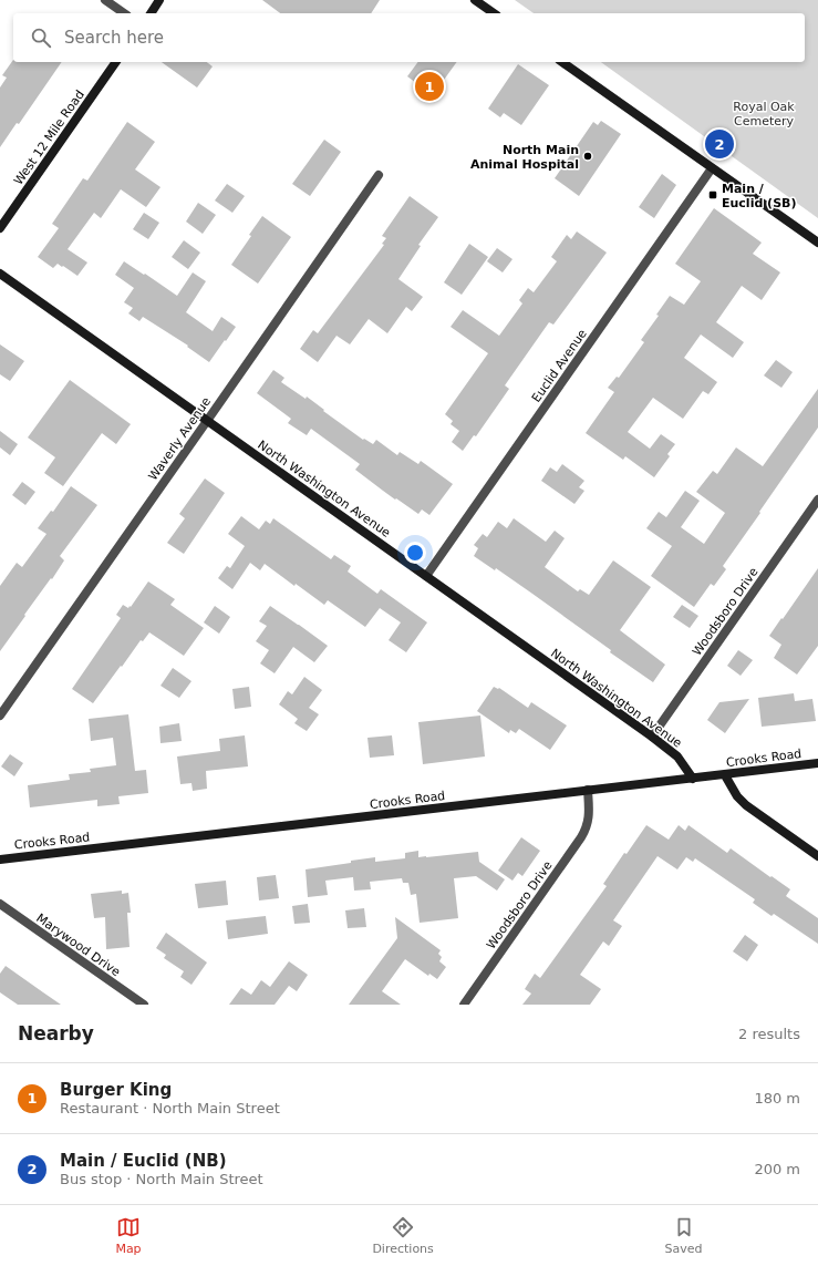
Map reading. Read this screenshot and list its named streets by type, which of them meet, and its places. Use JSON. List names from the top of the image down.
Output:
{
  "streets": {
    "main road": ["West 12 Mile Road", "North Washington Avenue", "Crooks Road"],
    "street": [
      "Euclid Avenue",
      "Waverly Avenue",
      "Woodsboro Drive",
      "Marywood Drive"
    ]
  },
  "crossings": [
    ["Euclid Avenue", "North Washington Avenue"],
    ["Waverly Avenue", "North Washington Avenue"],
    ["North Washington Avenue", "Woodsboro Drive"],
    ["North Washington Avenue", "Crooks Road"],
    ["Woodsboro Drive", "Crooks Road"]
  ],
  "parks": ["Royal Oak Cemetery"],
  "places": {
    "other": ["North Main Animal Hospital"],
    "transit": ["Main / Euclid (SB)"]
  },
  "page": {
    "search": "Search here",
    "pins": ["1", "2"],
    "heading": ["Nearby", "2 results"],
    "list": [
      {
        "mark": "1",
        "name": "Burger King",
        "note": "Restaurant · North Main Street",
        "value": "180 m"
      },
      {
        "mark": "2",
        "name": "Main / Euclid (NB)",
        "note": "Bus stop · North Main Street",
        "value": "200 m"
      }
    ],
    "nav": ["Map", "Directions", "Saved"]
  }
}
